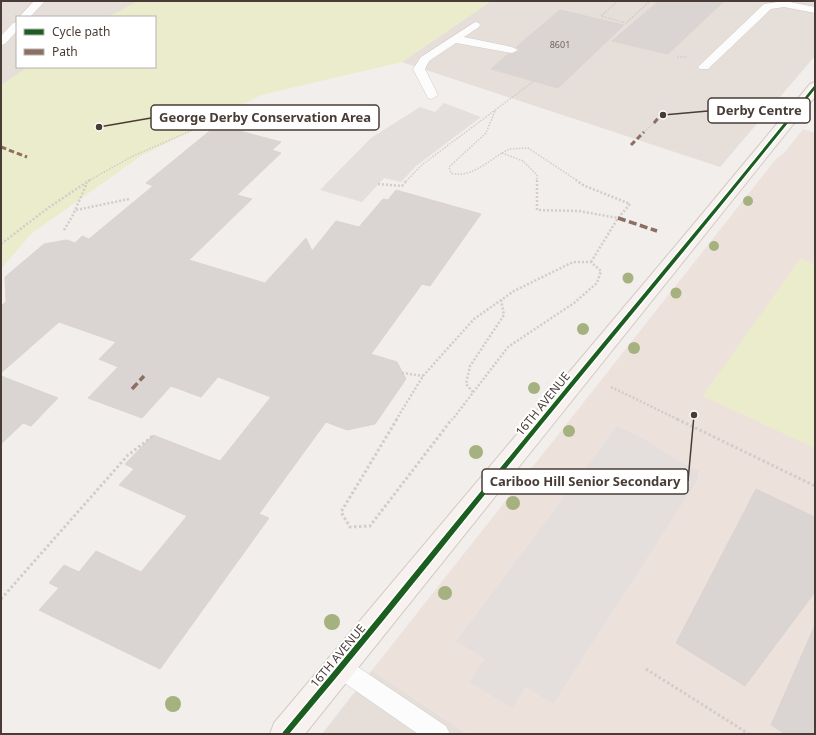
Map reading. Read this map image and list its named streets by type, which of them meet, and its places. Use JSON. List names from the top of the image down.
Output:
{
  "streets": {
    "street": ["16TH AVENUE"]
  },
  "places": ["Derby Centre", "George Derby Conservation Area", "Cariboo Hill Senior Secondary"],
  "house_numbers": ["8601"],
  "legend": ["Cycle path", "Path"]
}
